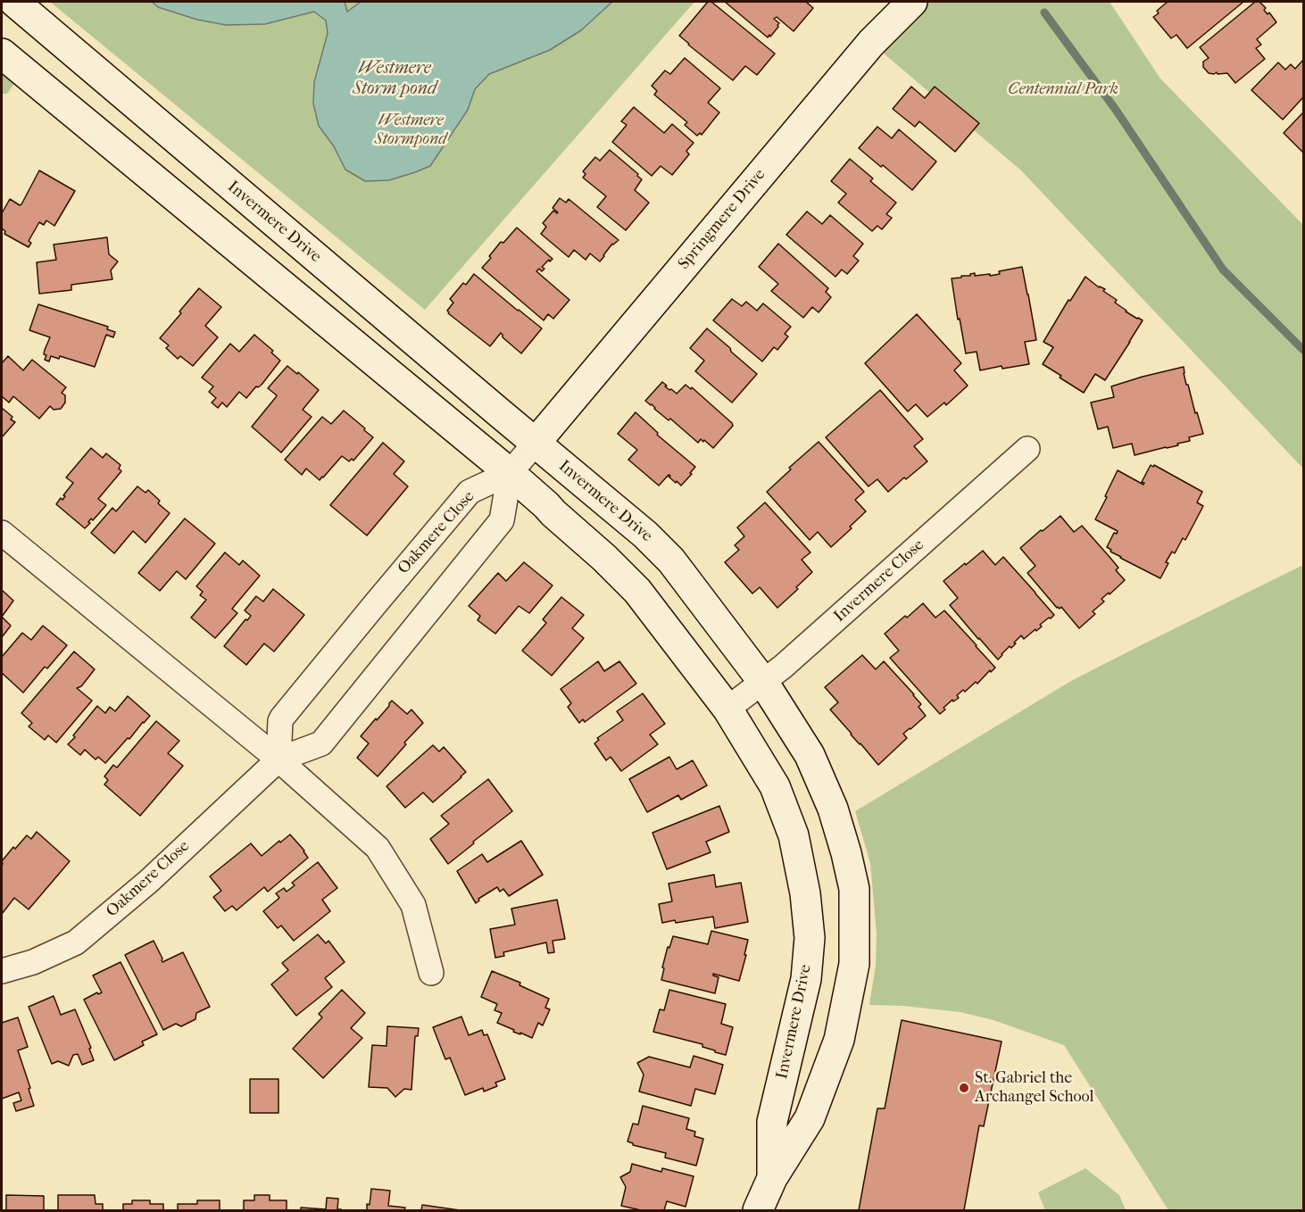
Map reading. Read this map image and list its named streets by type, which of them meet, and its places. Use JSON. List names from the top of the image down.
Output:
{
  "streets": {
    "street": [
      "Springmere Drive",
      "Invermere Drive",
      "Oakmere Close",
      "Invermere Close"
    ]
  },
  "crossings": [
    ["Springmere Drive", "Invermere Drive"],
    ["Invermere Drive", "Oakmere Close"],
    ["Invermere Drive", "Invermere Close"]
  ],
  "water": ["Westmere Storm pond"],
  "parks": ["Centennial Park", "Westmere Stormpond"],
  "places": ["St. Gabriel the Archangel School"]
}
